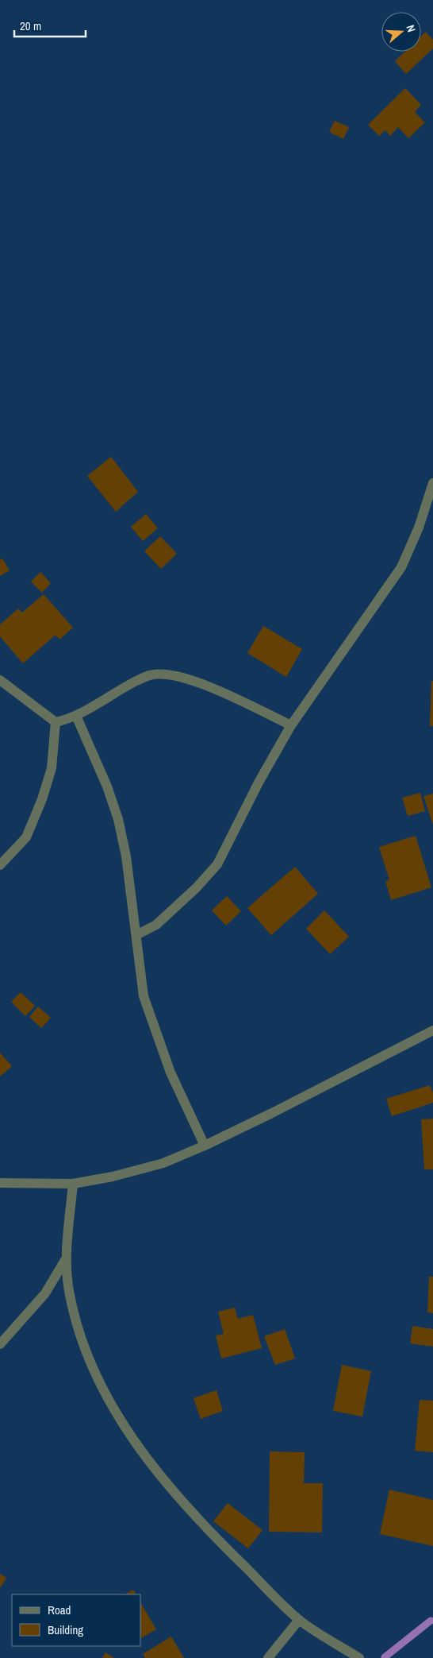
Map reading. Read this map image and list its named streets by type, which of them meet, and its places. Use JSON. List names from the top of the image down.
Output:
{
  "legend": ["Road", "Building"],
  "scale_bar": "20 m",
  "north": "right"
}
